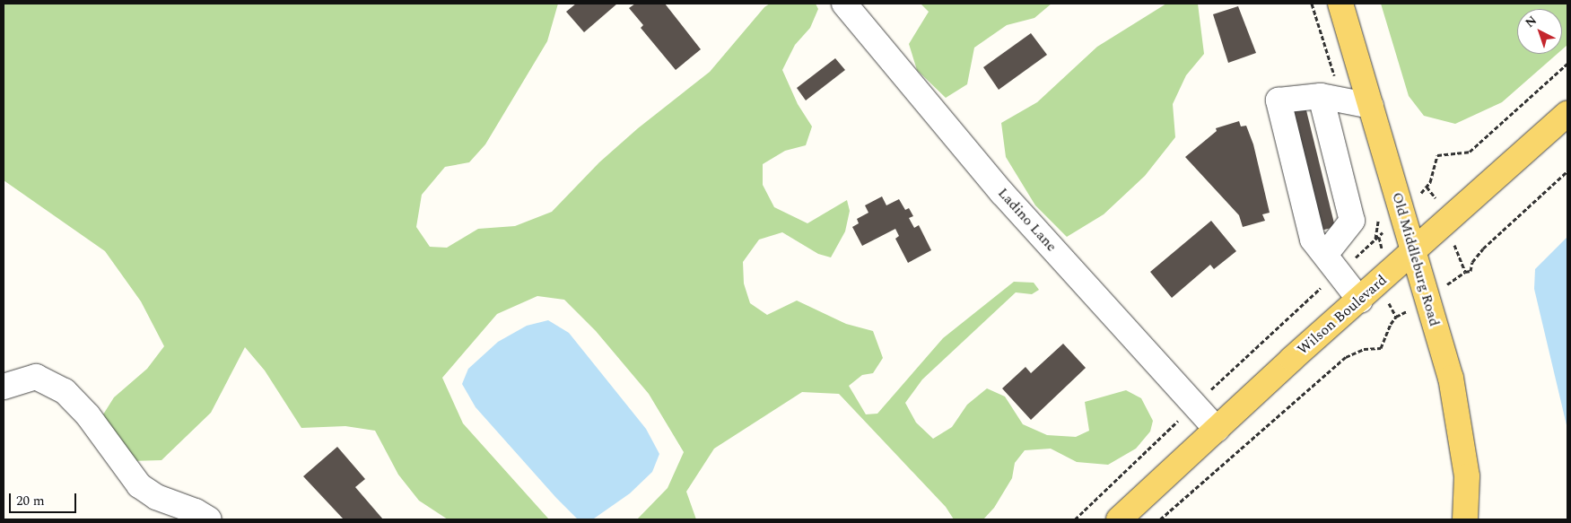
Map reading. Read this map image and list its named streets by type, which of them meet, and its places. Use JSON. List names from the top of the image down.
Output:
{
  "streets": {
    "main road": ["Old Middleburg Road", "Wilson Boulevard"],
    "street": ["Ladino Lane"]
  },
  "crossings": [
    ["Ladino Lane", "Wilson Boulevard"],
    ["Old Middleburg Road", "Wilson Boulevard"]
  ],
  "scale_bar": "20 m",
  "north": "top left"
}
